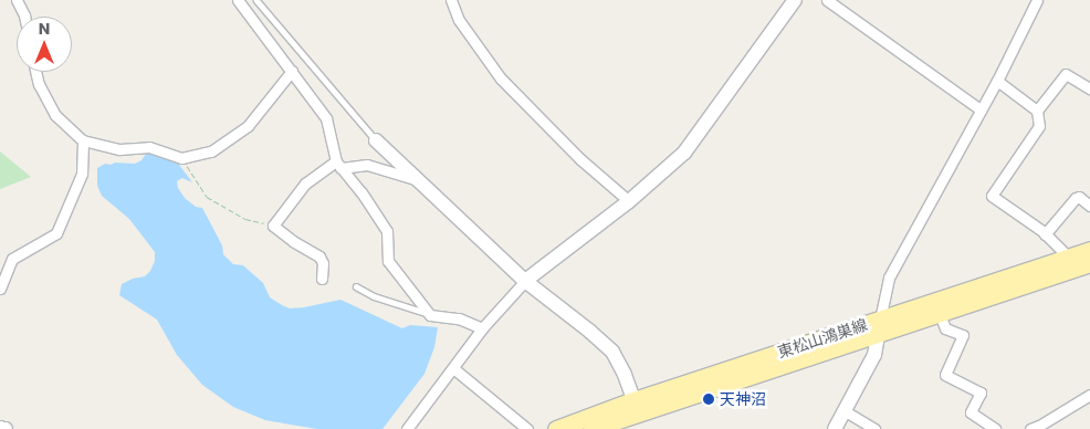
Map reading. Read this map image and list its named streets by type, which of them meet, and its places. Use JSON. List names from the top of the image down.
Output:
{
  "streets": {
    "main road": ["東松山鴻巣線"]
  },
  "places": ["天神沼"],
  "north": "top"
}
